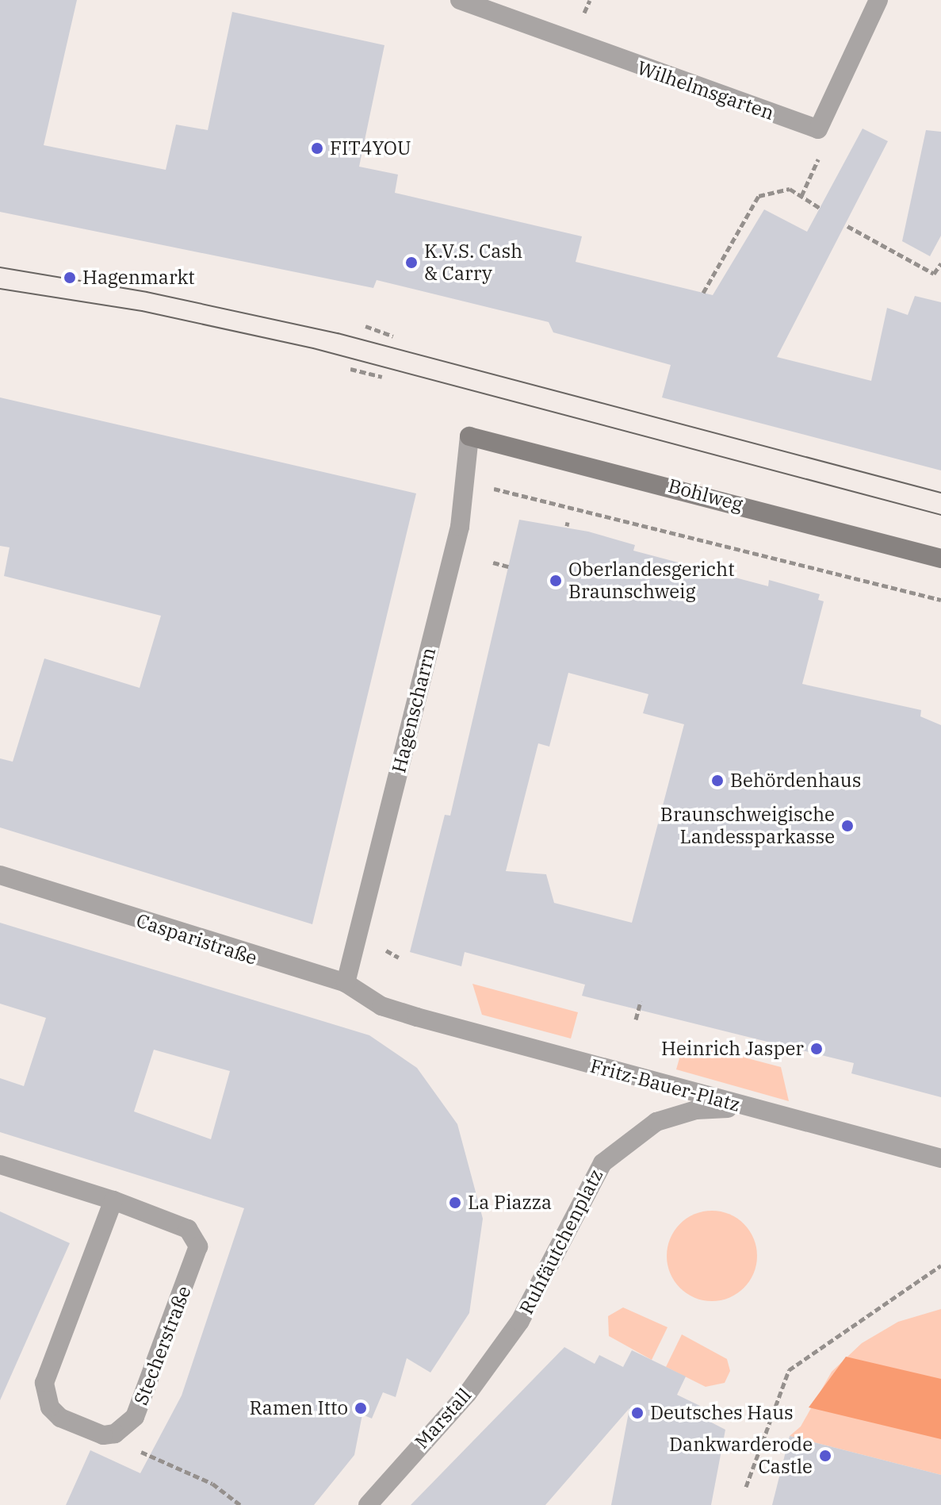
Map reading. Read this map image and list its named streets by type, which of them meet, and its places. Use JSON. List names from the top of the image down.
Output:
{
  "streets": {
    "main road": ["Bohlweg"],
    "street": [
      "Wilhelmsgarten",
      "Hagenscharrn",
      "Casparistraße",
      "Fritz-Bauer-Platz",
      "Ruhfäutchenplatz",
      "Stecherstraße",
      "Marstall"
    ]
  },
  "crossings": [
    ["Bohlweg", "Hagenscharrn"],
    ["Hagenscharrn", "Casparistraße"],
    ["Casparistraße", "Fritz-Bauer-Platz"],
    ["Fritz-Bauer-Platz", "Ruhfäutchenplatz"],
    ["Ruhfäutchenplatz", "Marstall"]
  ],
  "places": [
    "FIT4YOU",
    "K.V.S. Cash & Carry",
    "Hagenmarkt",
    "Oberlandesgericht Braunschweig",
    "Behördenhaus",
    "Braunschweigische Landessparkasse",
    "Heinrich Jasper",
    "La Piazza",
    "Ramen Itto",
    "Deutsches Haus",
    "Dankwarderode Castle"
  ]
}
